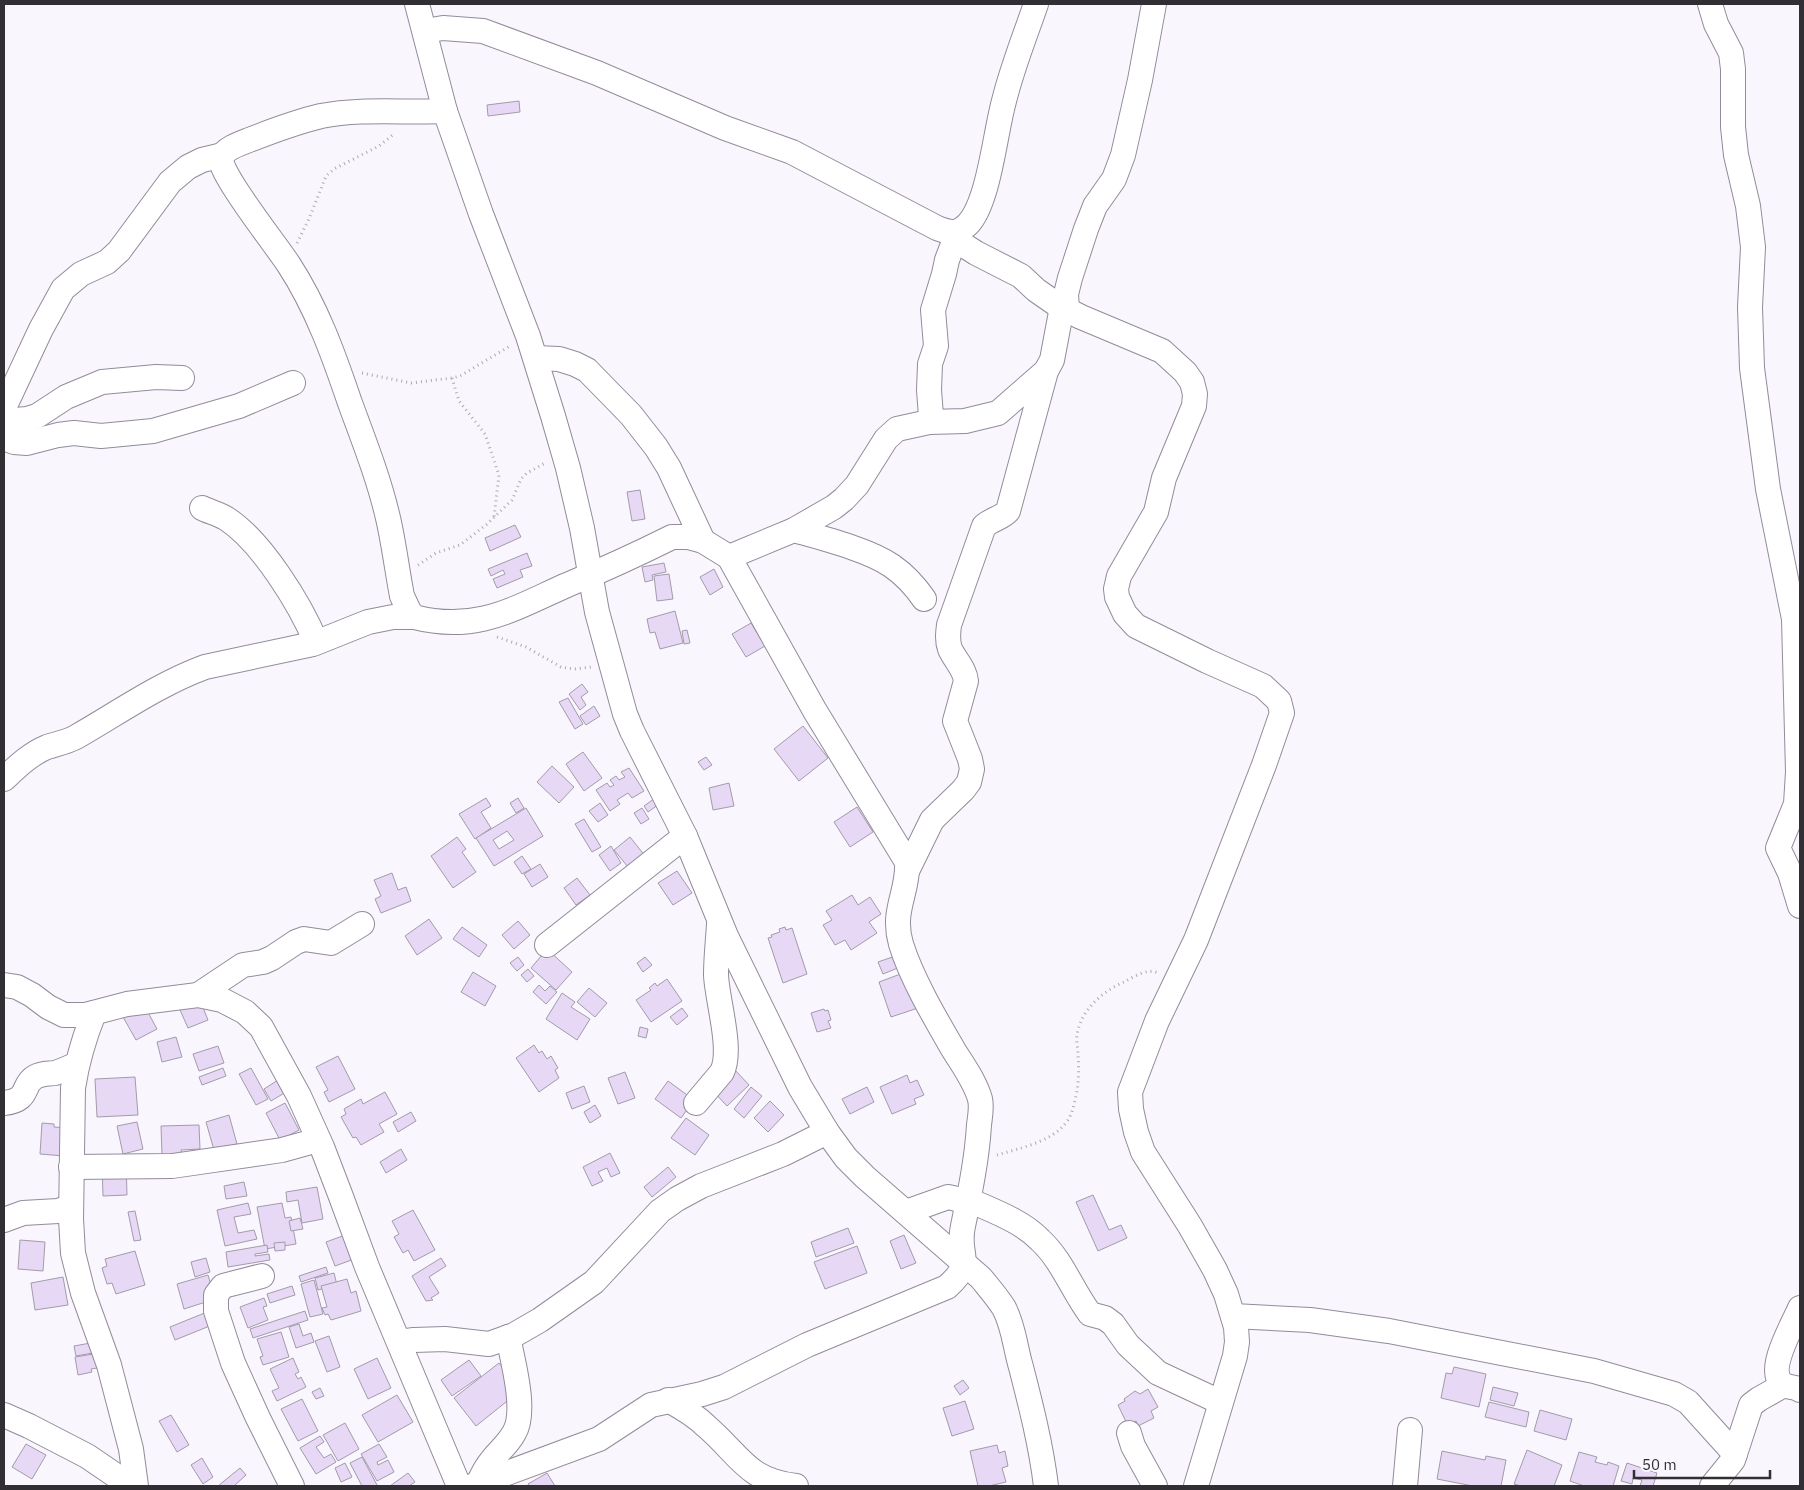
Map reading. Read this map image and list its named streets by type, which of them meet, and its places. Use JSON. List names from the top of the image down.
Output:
{
  "scale_bar": "50 m"
}
